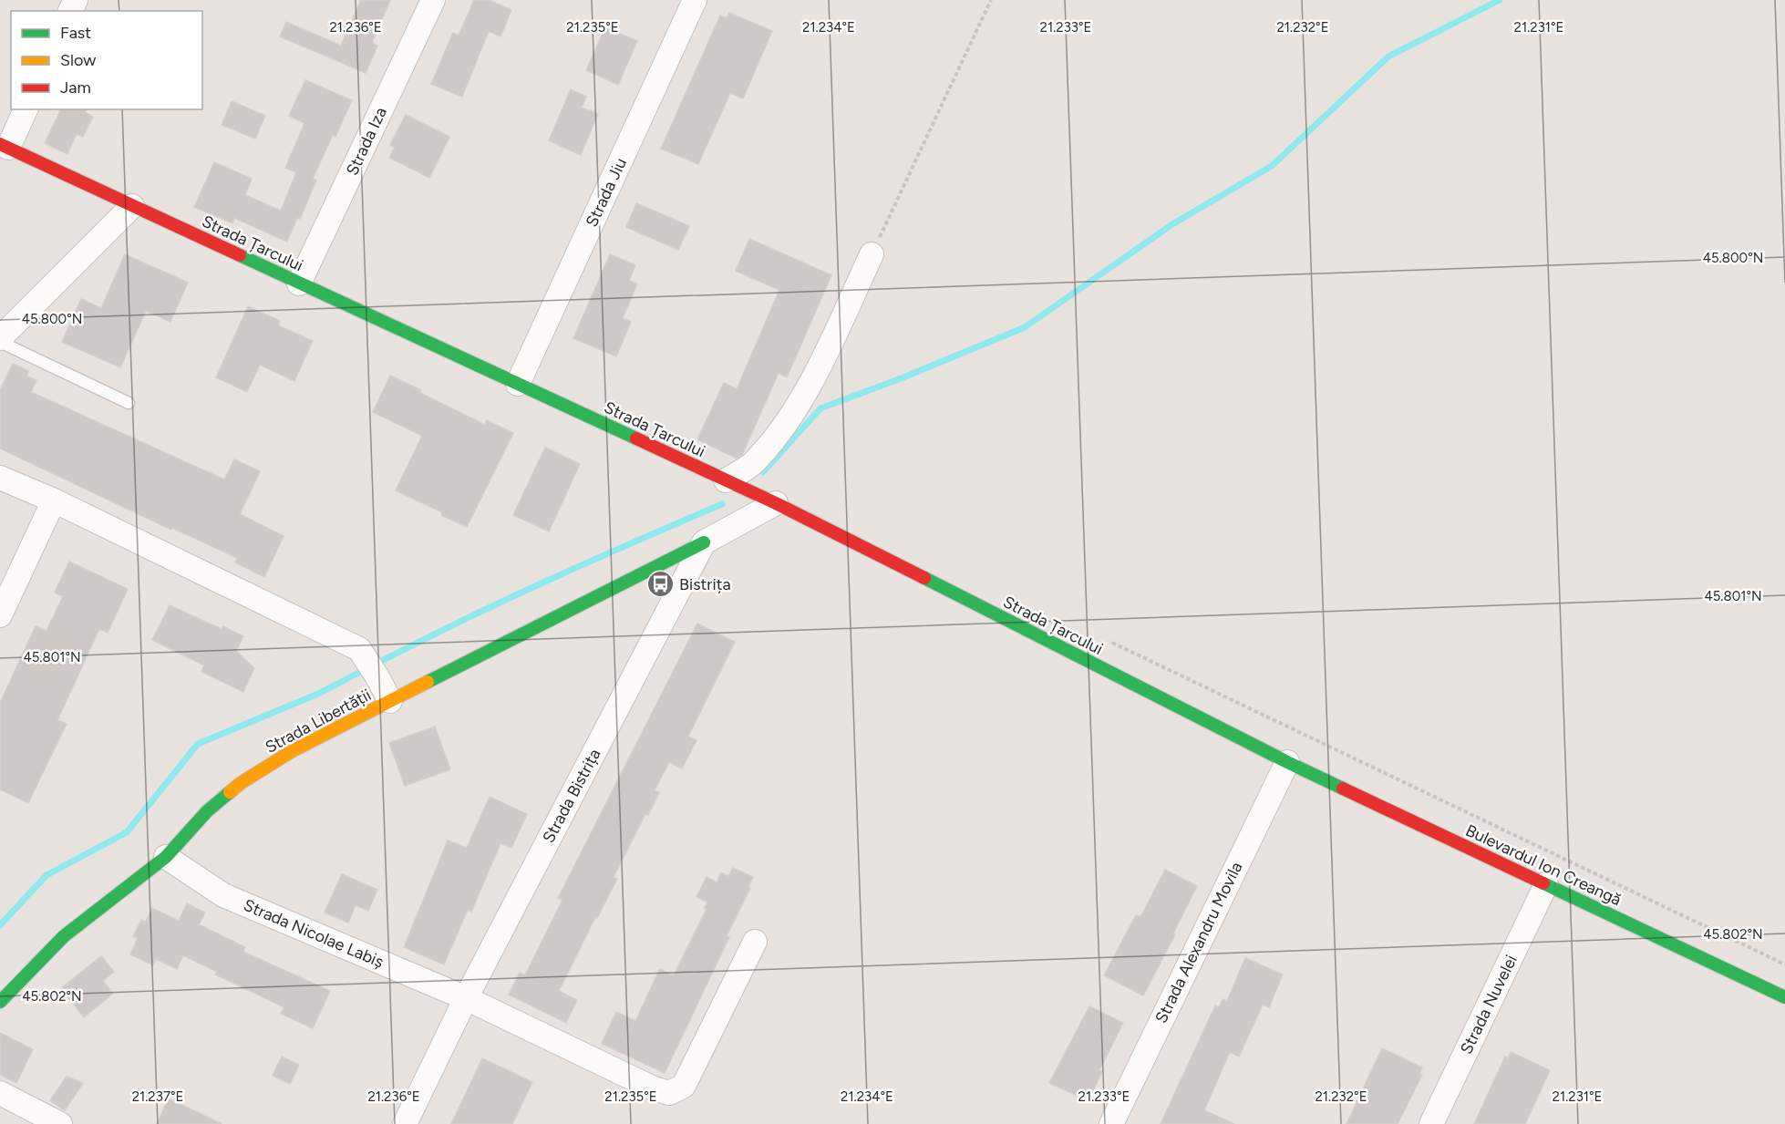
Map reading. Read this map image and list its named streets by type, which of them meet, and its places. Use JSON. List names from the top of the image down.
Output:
{
  "streets": {
    "street": [
      "Strada Iza",
      "Strada Jiu",
      "Strada Țarcului",
      "Strada Libertății",
      "Strada Bistrița",
      "Bulevardul Ion Creangă",
      "Strada Nicolae Labiș",
      "Strada Alexandru Movila",
      "Strada Nuvelei"
    ]
  },
  "crossings": [
    ["Strada Iza", "Strada Țarcului"],
    ["Strada Jiu", "Strada Țarcului"],
    ["Strada Țarcului", "Bulevardul Ion Creangă"],
    ["Strada Țarcului", "Strada Alexandru Movila"],
    ["Strada Libertății", "Strada Bistrița"],
    ["Strada Libertății", "Strada Nicolae Labiș"],
    ["Strada Bistrița", "Strada Nicolae Labiș"],
    ["Bulevardul Ion Creangă", "Strada Alexandru Movila"],
    ["Bulevardul Ion Creangă", "Strada Nuvelei"]
  ],
  "places": {
    "bus stop": ["Bistrița"]
  },
  "legend": ["Fast", "Slow", "Jam"],
  "coordinates": [
    "21.236°E",
    "21.235°E",
    "21.234°E",
    "21.233°E",
    "21.232°E",
    "21.231°E",
    "45.800°N",
    "45.801°N",
    "45.802°N",
    "21.237°E"
  ]
}
